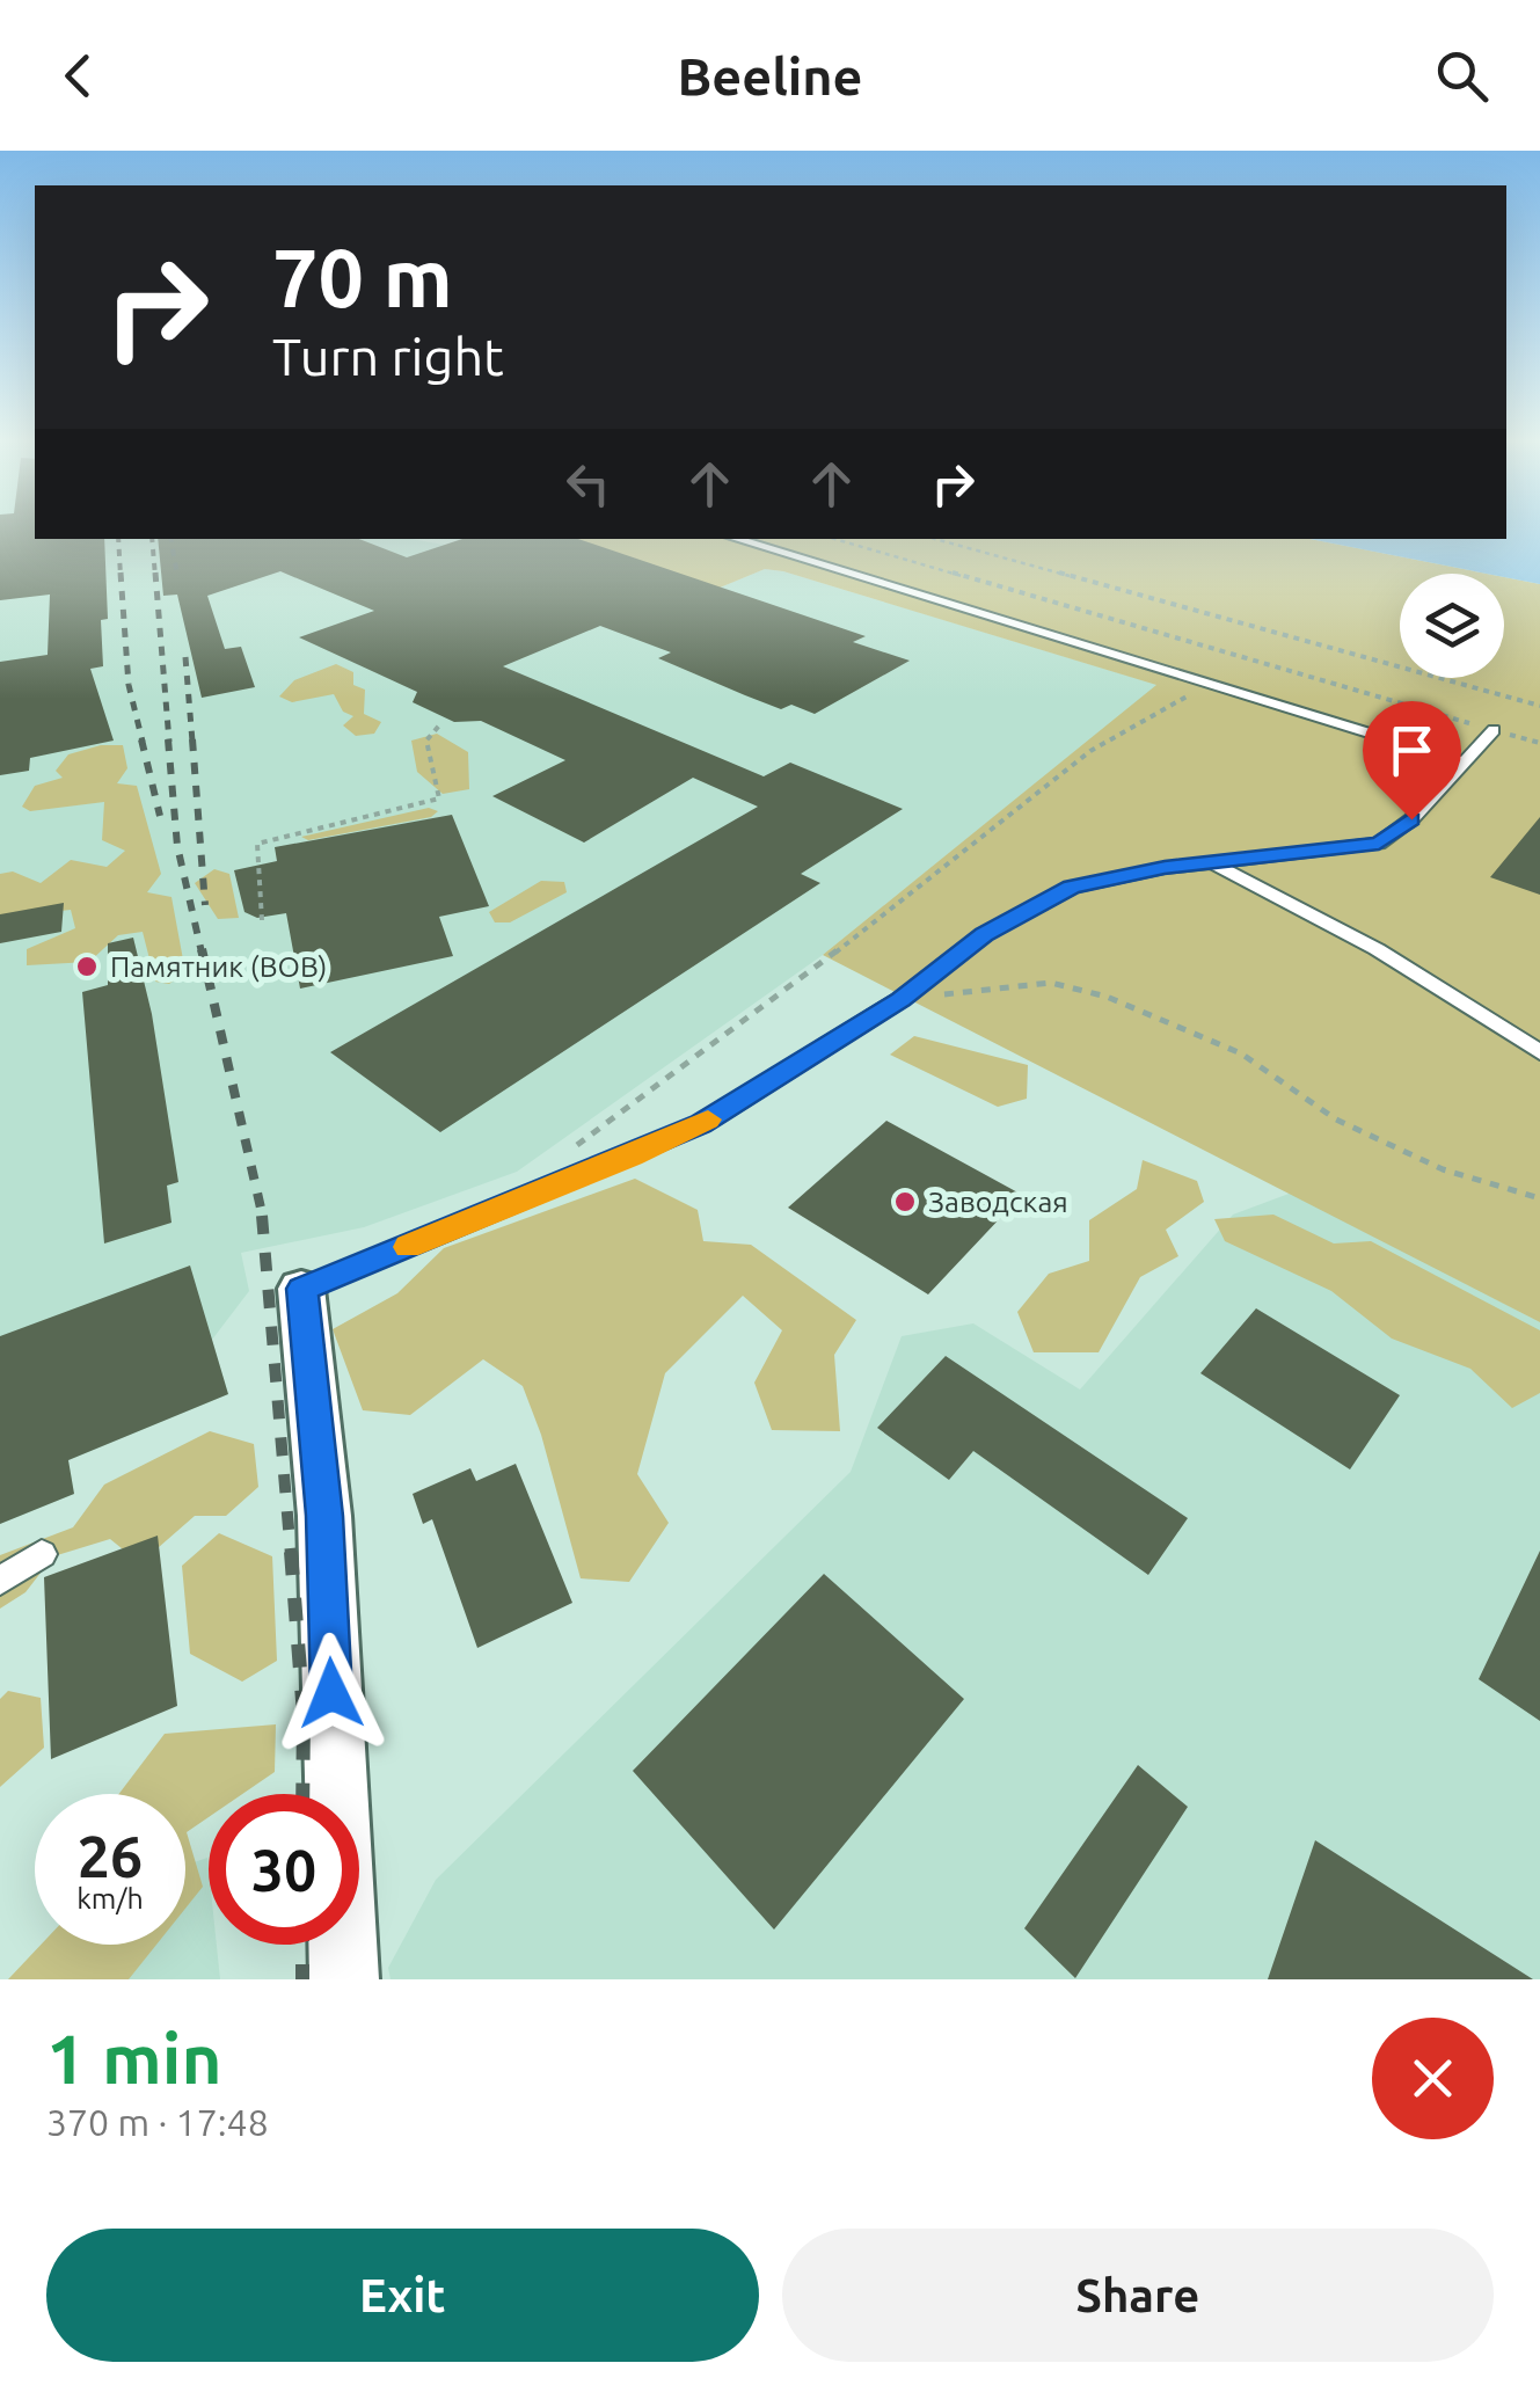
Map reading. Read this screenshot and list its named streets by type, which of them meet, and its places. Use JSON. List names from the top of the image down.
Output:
{
  "places": ["Памятник (ВОВ)", "Заводская"],
  "page": {
    "header": "Beeline",
    "turn": ["70 m", "Turn right"],
    "speed": "26 km/h",
    "limit": "30",
    "heading": ["1 min", "370 m · 17:48"],
    "buttons": ["Exit", "Share"]
  }
}
